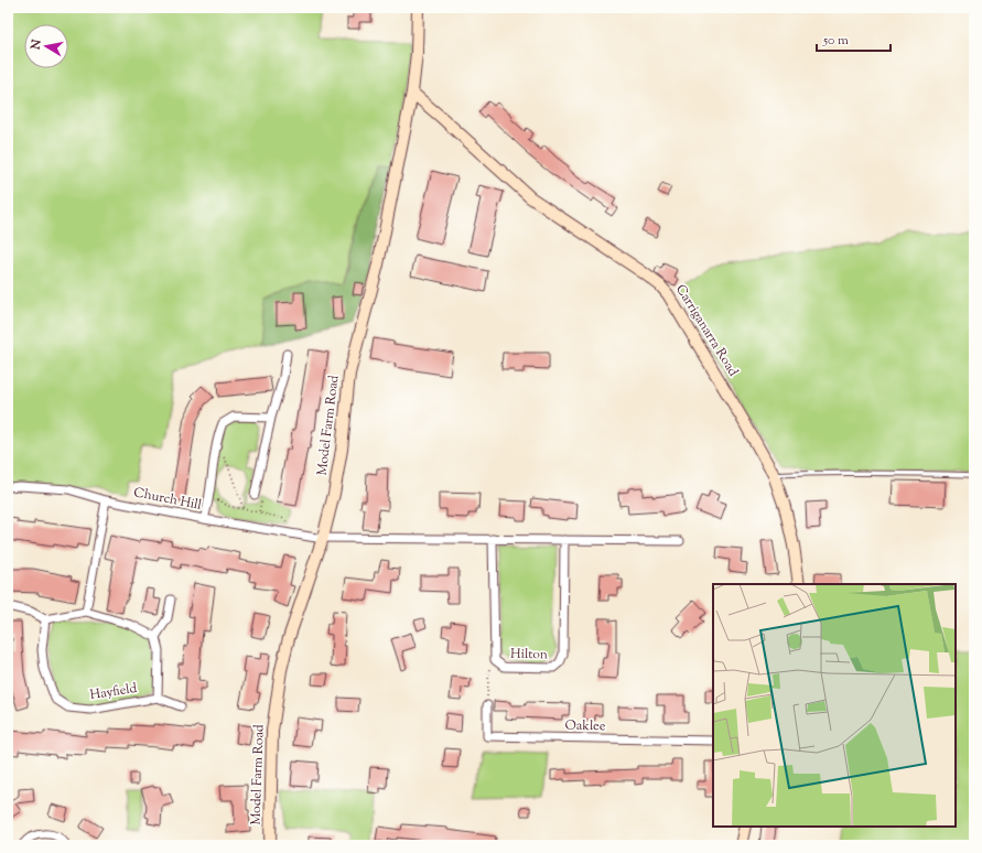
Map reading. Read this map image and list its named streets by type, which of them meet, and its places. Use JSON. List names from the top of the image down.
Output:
{
  "streets": {
    "main road": ["Carriganarra Road", "Model Farm Road"],
    "street": [
      "Church Hill",
      "Hilton",
      "Hayfield",
      "Oaklee"
    ]
  },
  "crossings": [
    ["Carriganarra Road", "Model Farm Road"],
    ["Model Farm Road", "Church Hill"]
  ],
  "scale_bar": "50 m",
  "north": "left"
}
